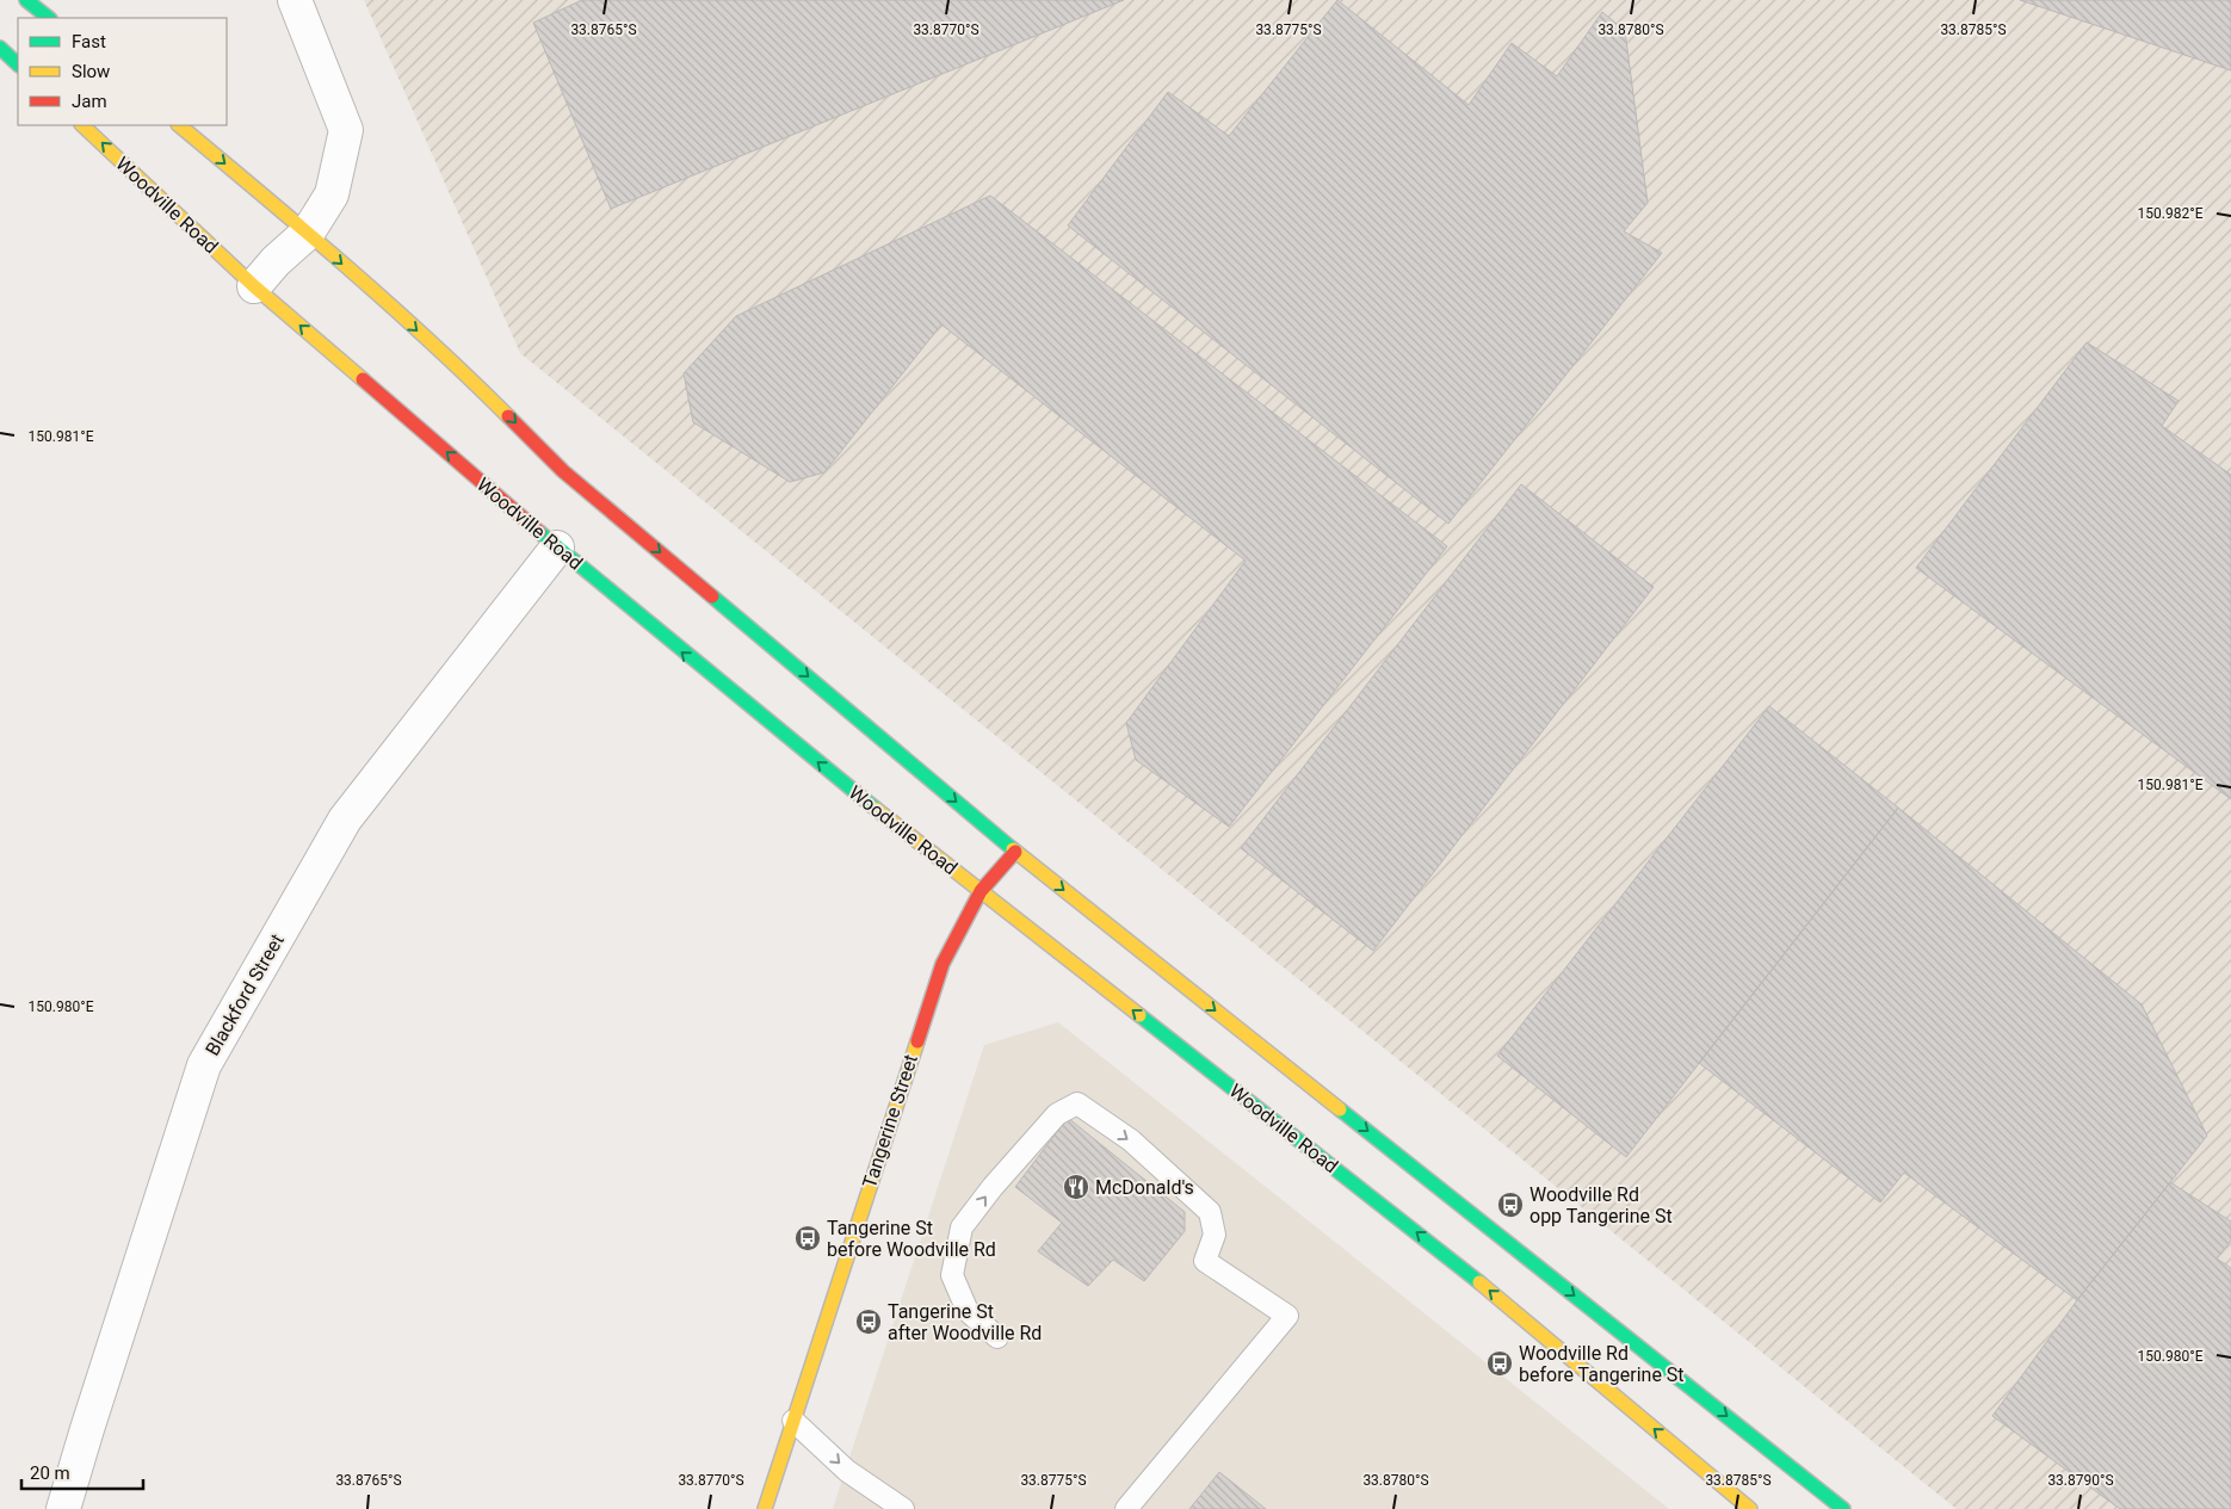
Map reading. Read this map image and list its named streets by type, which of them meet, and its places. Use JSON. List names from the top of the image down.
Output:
{
  "streets": {
    "main road": ["Woodville Road", "Tangerine Street"],
    "street": ["Blackford Street"]
  },
  "crossings": [
    ["Woodville Road", "Blackford Street"],
    ["Woodville Road", "Tangerine Street"]
  ],
  "places": {
    "restaurant": ["McDonald's"],
    "bus stop": [
      "Woodville Rd opp Tangerine St",
      "Tangerine St before Woodville Rd",
      "Tangerine St after Woodville Rd",
      "Woodville Rd before Tangerine St"
    ]
  },
  "legend": ["Fast", "Slow", "Jam"],
  "scale_bar": "20 m",
  "coordinates": [
    "33.8765°S",
    "33.8775°S",
    "33.8780°S",
    "33.8770°S",
    "33.8785°S",
    "150.982°E",
    "150.981°E",
    "150.980°E",
    "33.8790°S"
  ]
}
